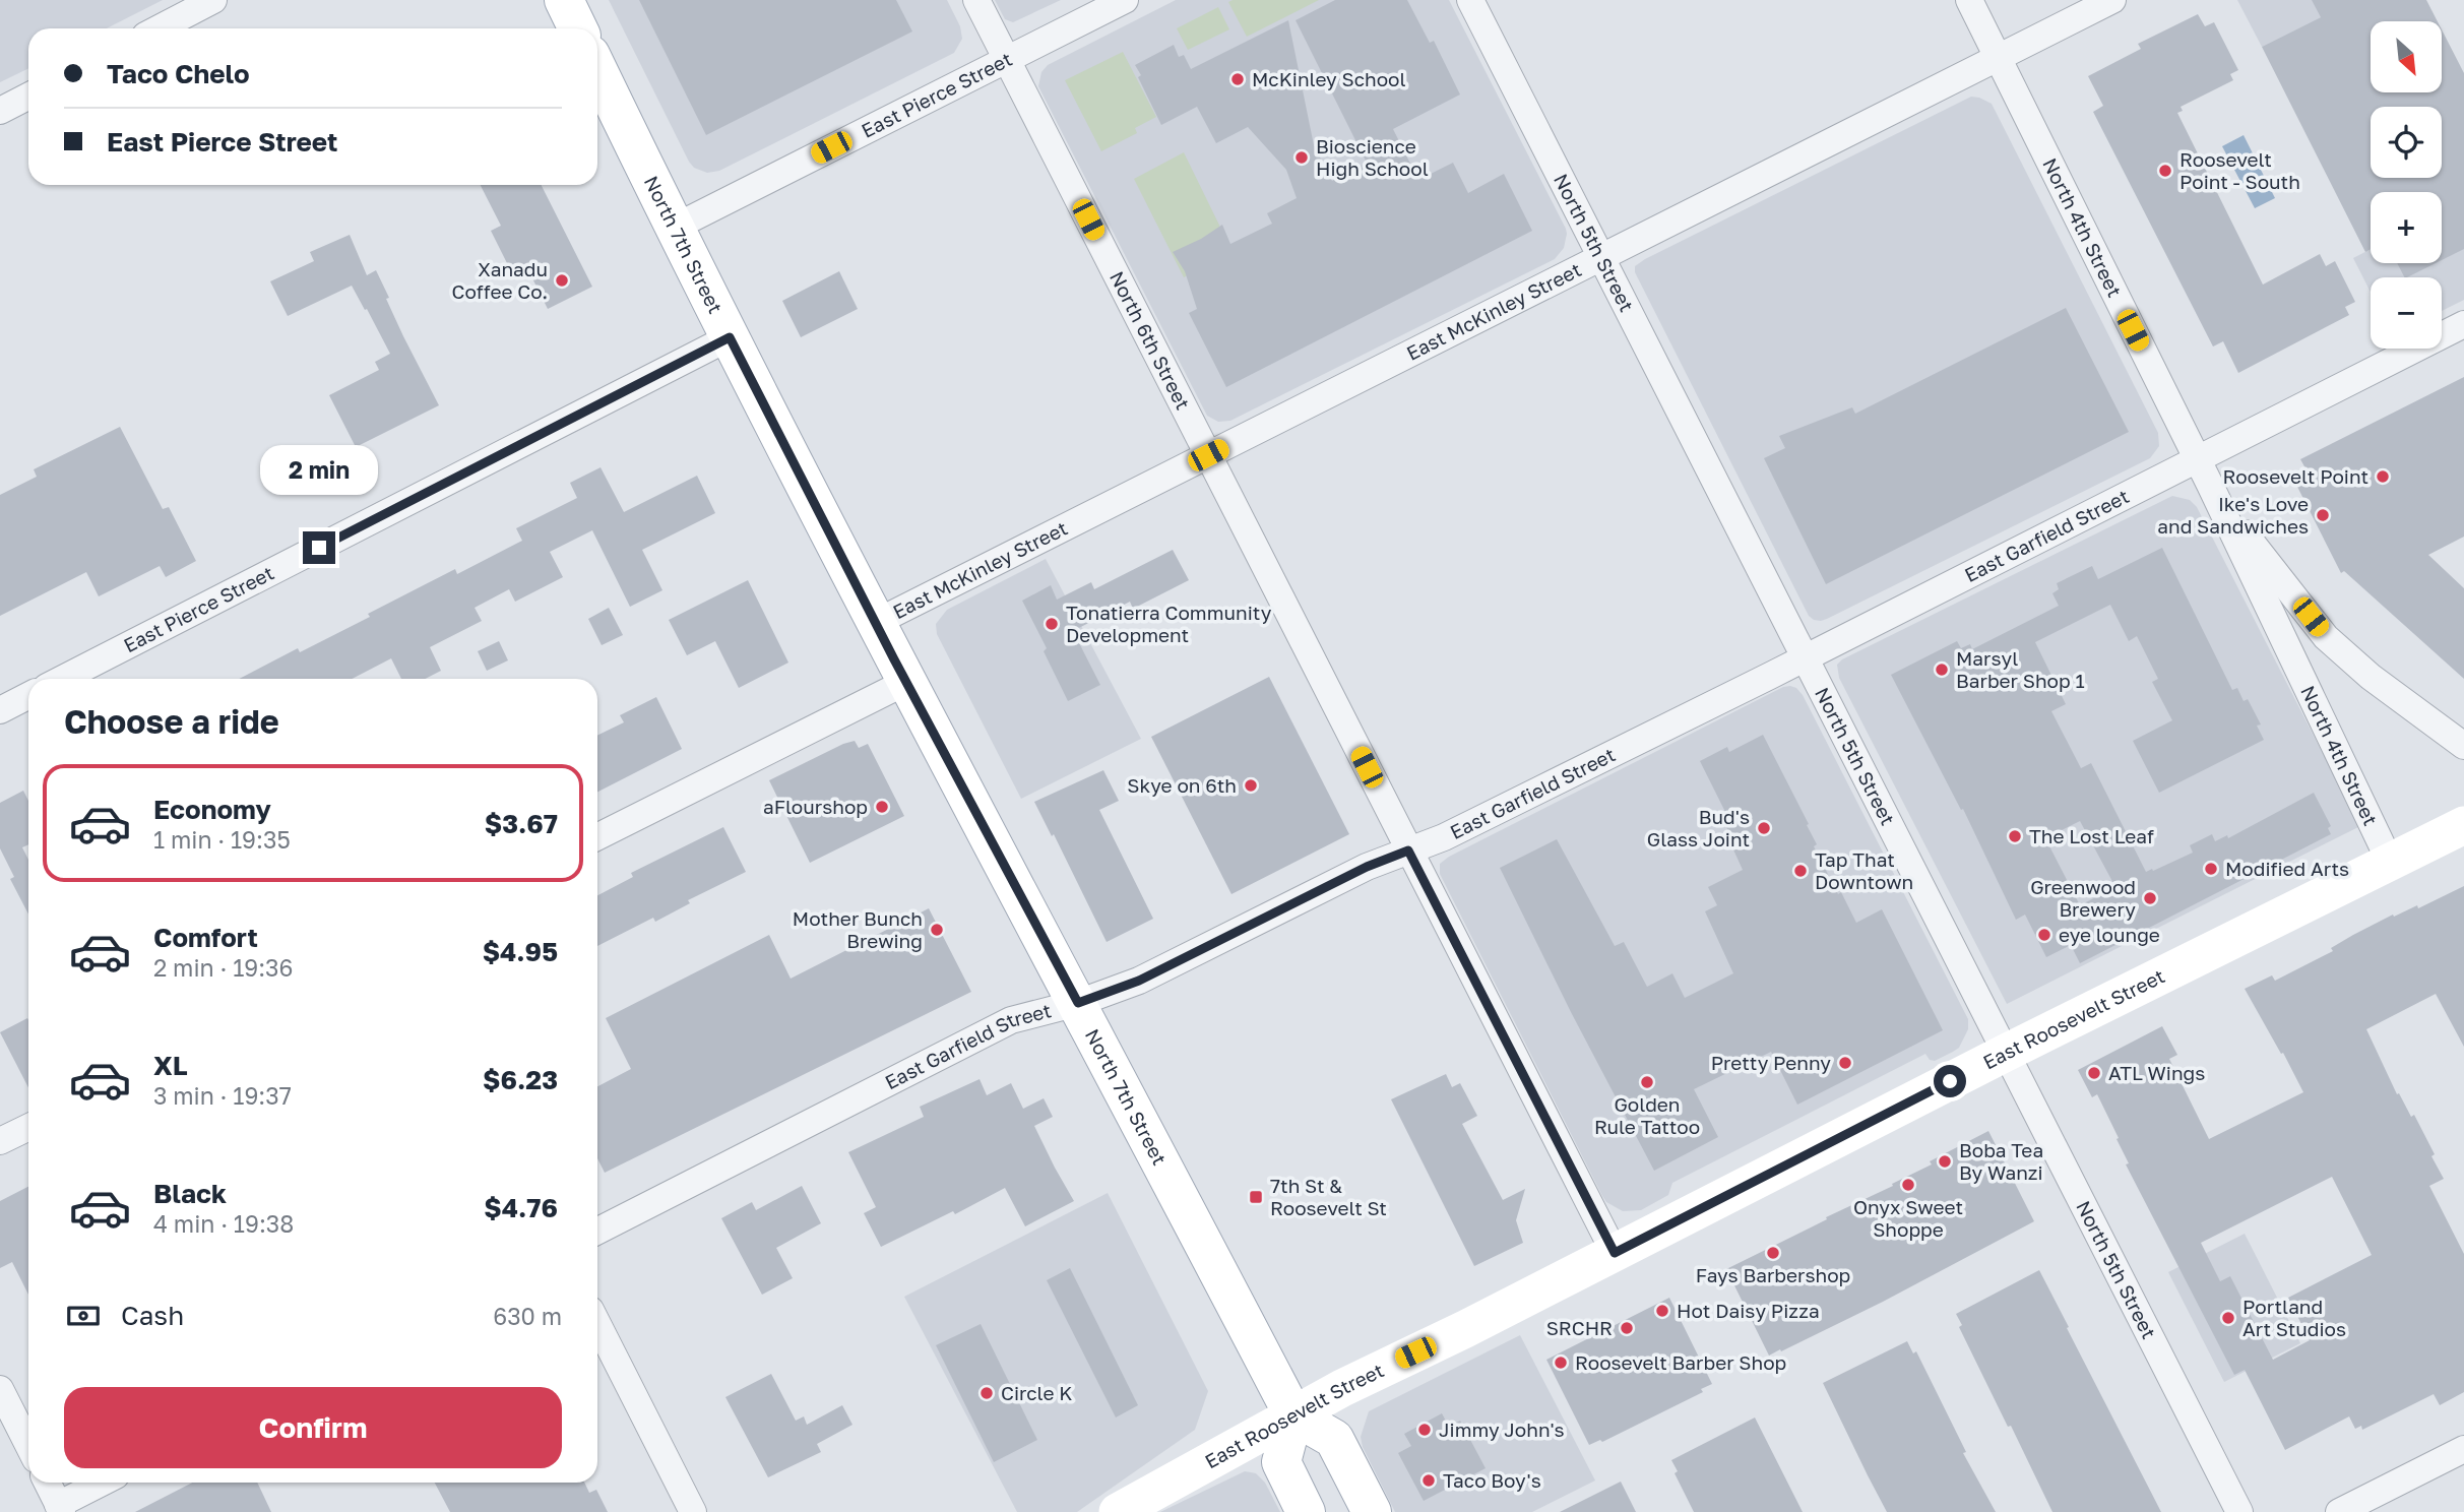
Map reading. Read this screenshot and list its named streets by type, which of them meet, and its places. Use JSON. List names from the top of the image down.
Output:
{
  "streets": {
    "main road": ["North 7th Street"],
    "street": [
      "East Pierce Street",
      "North 4th Street",
      "North 5th Street",
      "East McKinley Street",
      "North 6th Street",
      "East Garfield Street",
      "East Roosevelt Street"
    ]
  },
  "crossings": [
    ["East Pierce Street", "North 7th Street"],
    ["East Pierce Street", "North 6th Street"],
    ["North 4th Street", "East McKinley Street"],
    ["North 4th Street", "East Garfield Street"],
    ["North 4th Street", "East Roosevelt Street"],
    ["North 5th Street", "East McKinley Street"],
    ["North 5th Street", "East Garfield Street"],
    ["North 5th Street", "East Roosevelt Street"],
    ["North 7th Street", "East McKinley Street"],
    ["North 7th Street", "East Garfield Street"],
    ["North 7th Street", "East Roosevelt Street"],
    ["East McKinley Street", "North 6th Street"],
    ["North 6th Street", "East Garfield Street"],
    ["North 6th Street", "East Roosevelt Street"]
  ],
  "places": {
    "other": [
      "McKinley School",
      "Bioscience High School",
      "Roosevelt Point - South",
      "Xanadu Coffee Co.",
      "Roosevelt Point",
      "Ike's Love and Sandwiches",
      "Tonatierra Community Development",
      "Marsyl Barber Shop 1",
      "Skye on 6th",
      "aFlourshop",
      "Bud's Glass Joint",
      "The Lost Leaf",
      "Modified Arts",
      "Tap That Downtown",
      "Greenwood Brewery",
      "Mother Bunch Brewing",
      "eye lounge",
      "Pretty Penny",
      "ATL Wings",
      "Golden Rule Tattoo",
      "Boba Tea By Wanzi",
      "Onyx Sweet Shoppe",
      "Fays Barbershop",
      "Hot Daisy Pizza",
      "Portland Art Studios",
      "SRCHR",
      "Roosevelt Barber Shop",
      "Circle K",
      "Jimmy John's",
      "Taco Boy's"
    ],
    "transit": ["7th St & Roosevelt St"]
  },
  "north": "bottom right",
  "page": {
    "map_buttons": ["+", "−"],
    "banner": ["Taco Chelo", "East Pierce Street"],
    "bubble": "2 min",
    "heading": "Choose a ride",
    "list": [
      {
        "name": "Economy",
        "note": "1 min · 19:35",
        "value": "$3.67"
      },
      {
        "name": "Comfort",
        "note": "2 min · 19:36",
        "value": "$4.95"
      },
      {
        "name": "XL",
        "note": "3 min · 19:37",
        "value": "$6.23"
      },
      {
        "name": "Black",
        "note": "4 min · 19:38",
        "value": "$4.76"
      }
    ],
    "pay": ["Cash", "630 m"],
    "buttons": "Confirm"
  }
}
